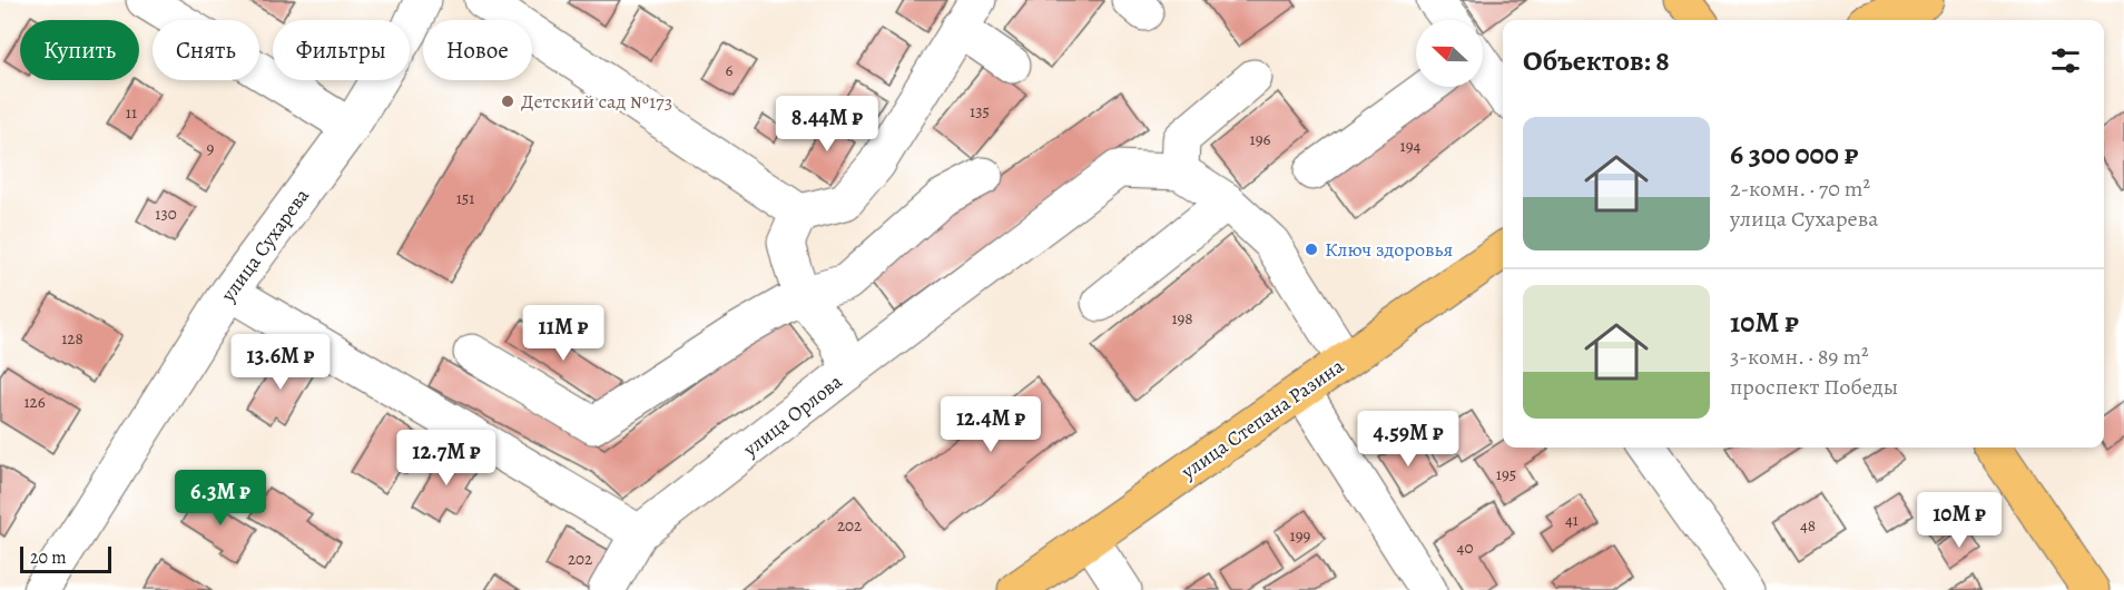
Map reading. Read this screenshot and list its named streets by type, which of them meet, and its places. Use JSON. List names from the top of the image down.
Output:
{
  "streets": {
    "main road": ["улица Степана Разина"],
    "street": ["улица Сухарева", "улица Орлова"]
  },
  "places": ["Детский сад №173", "Ключ здоровья"],
  "house_numbers": [
    "6",
    "135",
    "11",
    "196",
    "194",
    "9",
    "151",
    "130",
    "198",
    "128",
    "126",
    "195",
    "41",
    "202",
    "48",
    "199",
    "40",
    "202"
  ],
  "scale_bar": "20 m",
  "north": "left",
  "page": {
    "chip": [
      "Купить",
      "Снять",
      "Фильтры",
      "Новое"
    ],
    "heading": "Объектов: 8",
    "price": [
      "8.44M ₽",
      "11M ₽",
      "13.6M ₽",
      "12.4M ₽",
      "4.59M ₽",
      "12.7M ₽",
      "6.3M ₽",
      "10M ₽"
    ],
    "list": [
      {
        "name": "6 300 000 ₽",
        "note": "2-комн. · 70 m² · улица Сухарева"
      },
      {
        "name": "10M ₽",
        "note": "3-комн. · 89 m² · проспект Победы"
      }
    ],
    "scale": "20 m"
  }
}
